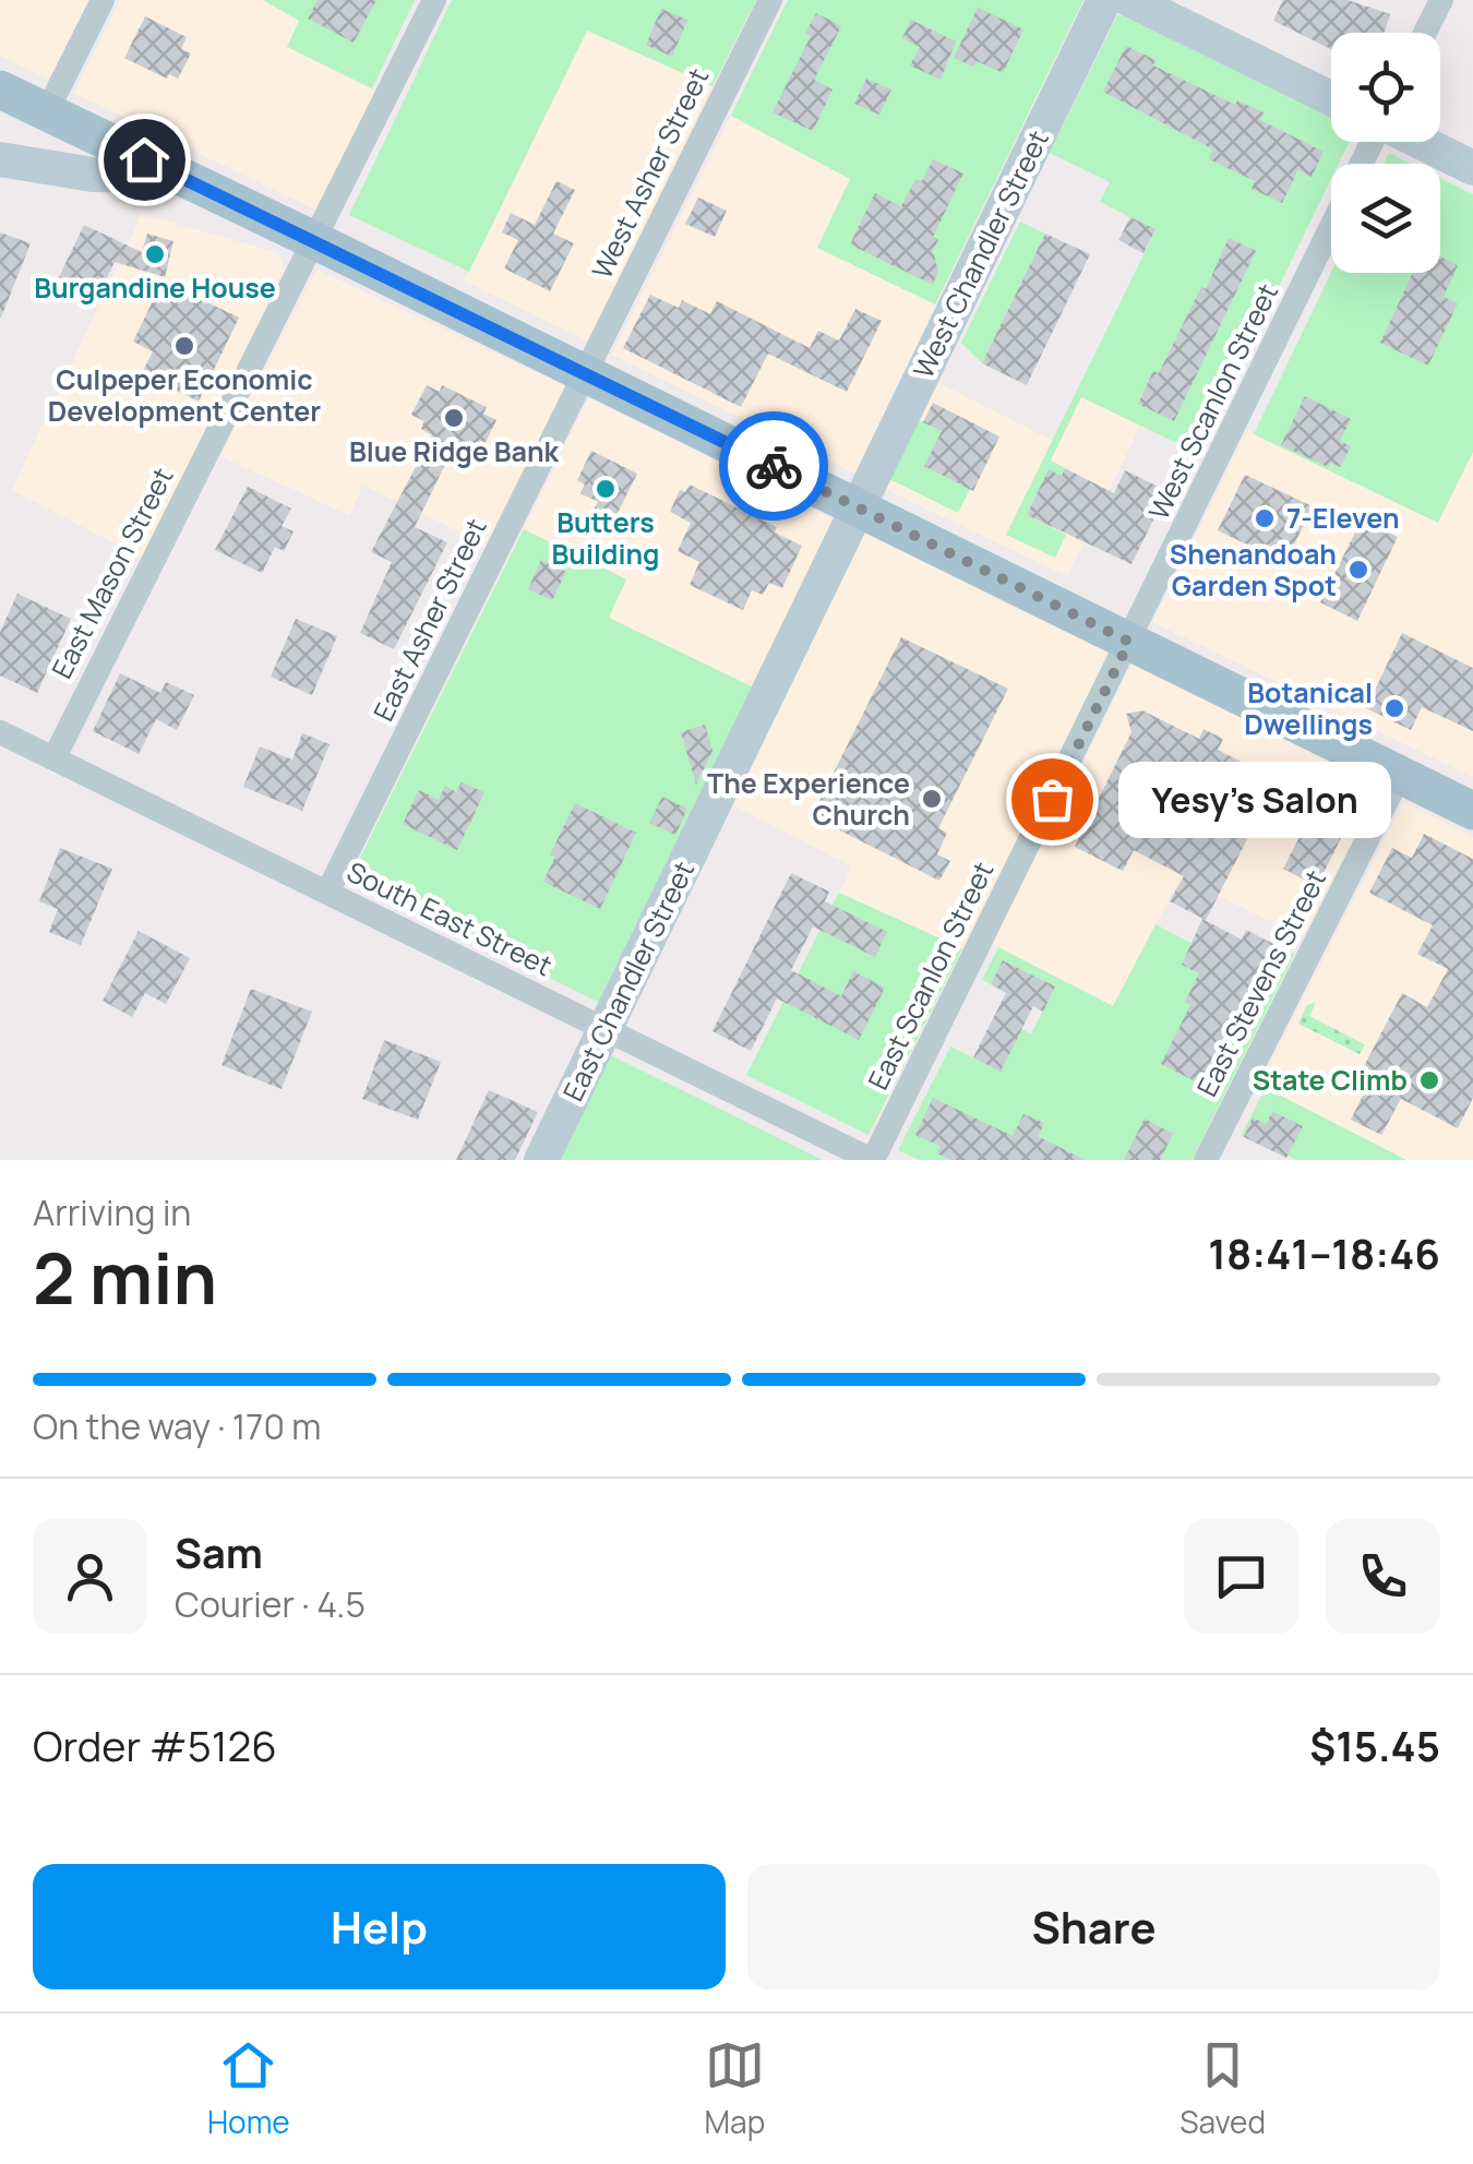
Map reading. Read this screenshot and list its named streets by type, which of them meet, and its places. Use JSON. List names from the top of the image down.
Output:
{
  "streets": {
    "street": [
      "West Asher Street",
      "West Chandler Street",
      "West Scanlon Street",
      "East Mason Street",
      "East Asher Street",
      "South East Street",
      "East Scanlon Street",
      "East Chandler Street",
      "East Stevens Street"
    ]
  },
  "crossings": [
    ["West Asher Street", "East Asher Street"],
    ["West Chandler Street", "East Chandler Street"],
    ["West Scanlon Street", "East Scanlon Street"],
    ["East Mason Street", "South East Street"],
    ["East Asher Street", "South East Street"],
    ["South East Street", "East Scanlon Street"],
    ["South East Street", "East Chandler Street"]
  ],
  "places": [
    "Burgandine House",
    "Culpeper Economic Development Center",
    "Blue Ridge Bank",
    "Butters Building",
    "7-Eleven",
    "Shenandoah Garden Spot",
    "Botanical Dwellings",
    "The Experience Church",
    "Yesy's Salon",
    "State Climb"
  ],
  "page": {
    "bubble": "Yesy's Salon",
    "heading": ["2 min", "Arriving in", "18:41–18:46"],
    "panel": [
      "Sam",
      "Courier · 4.5",
      "Order #5126",
      "$15.45"
    ],
    "bar": "On the way · 170 m",
    "buttons": ["Help", "Share"],
    "tabs": ["Home", "Map", "Saved"]
  }
}
